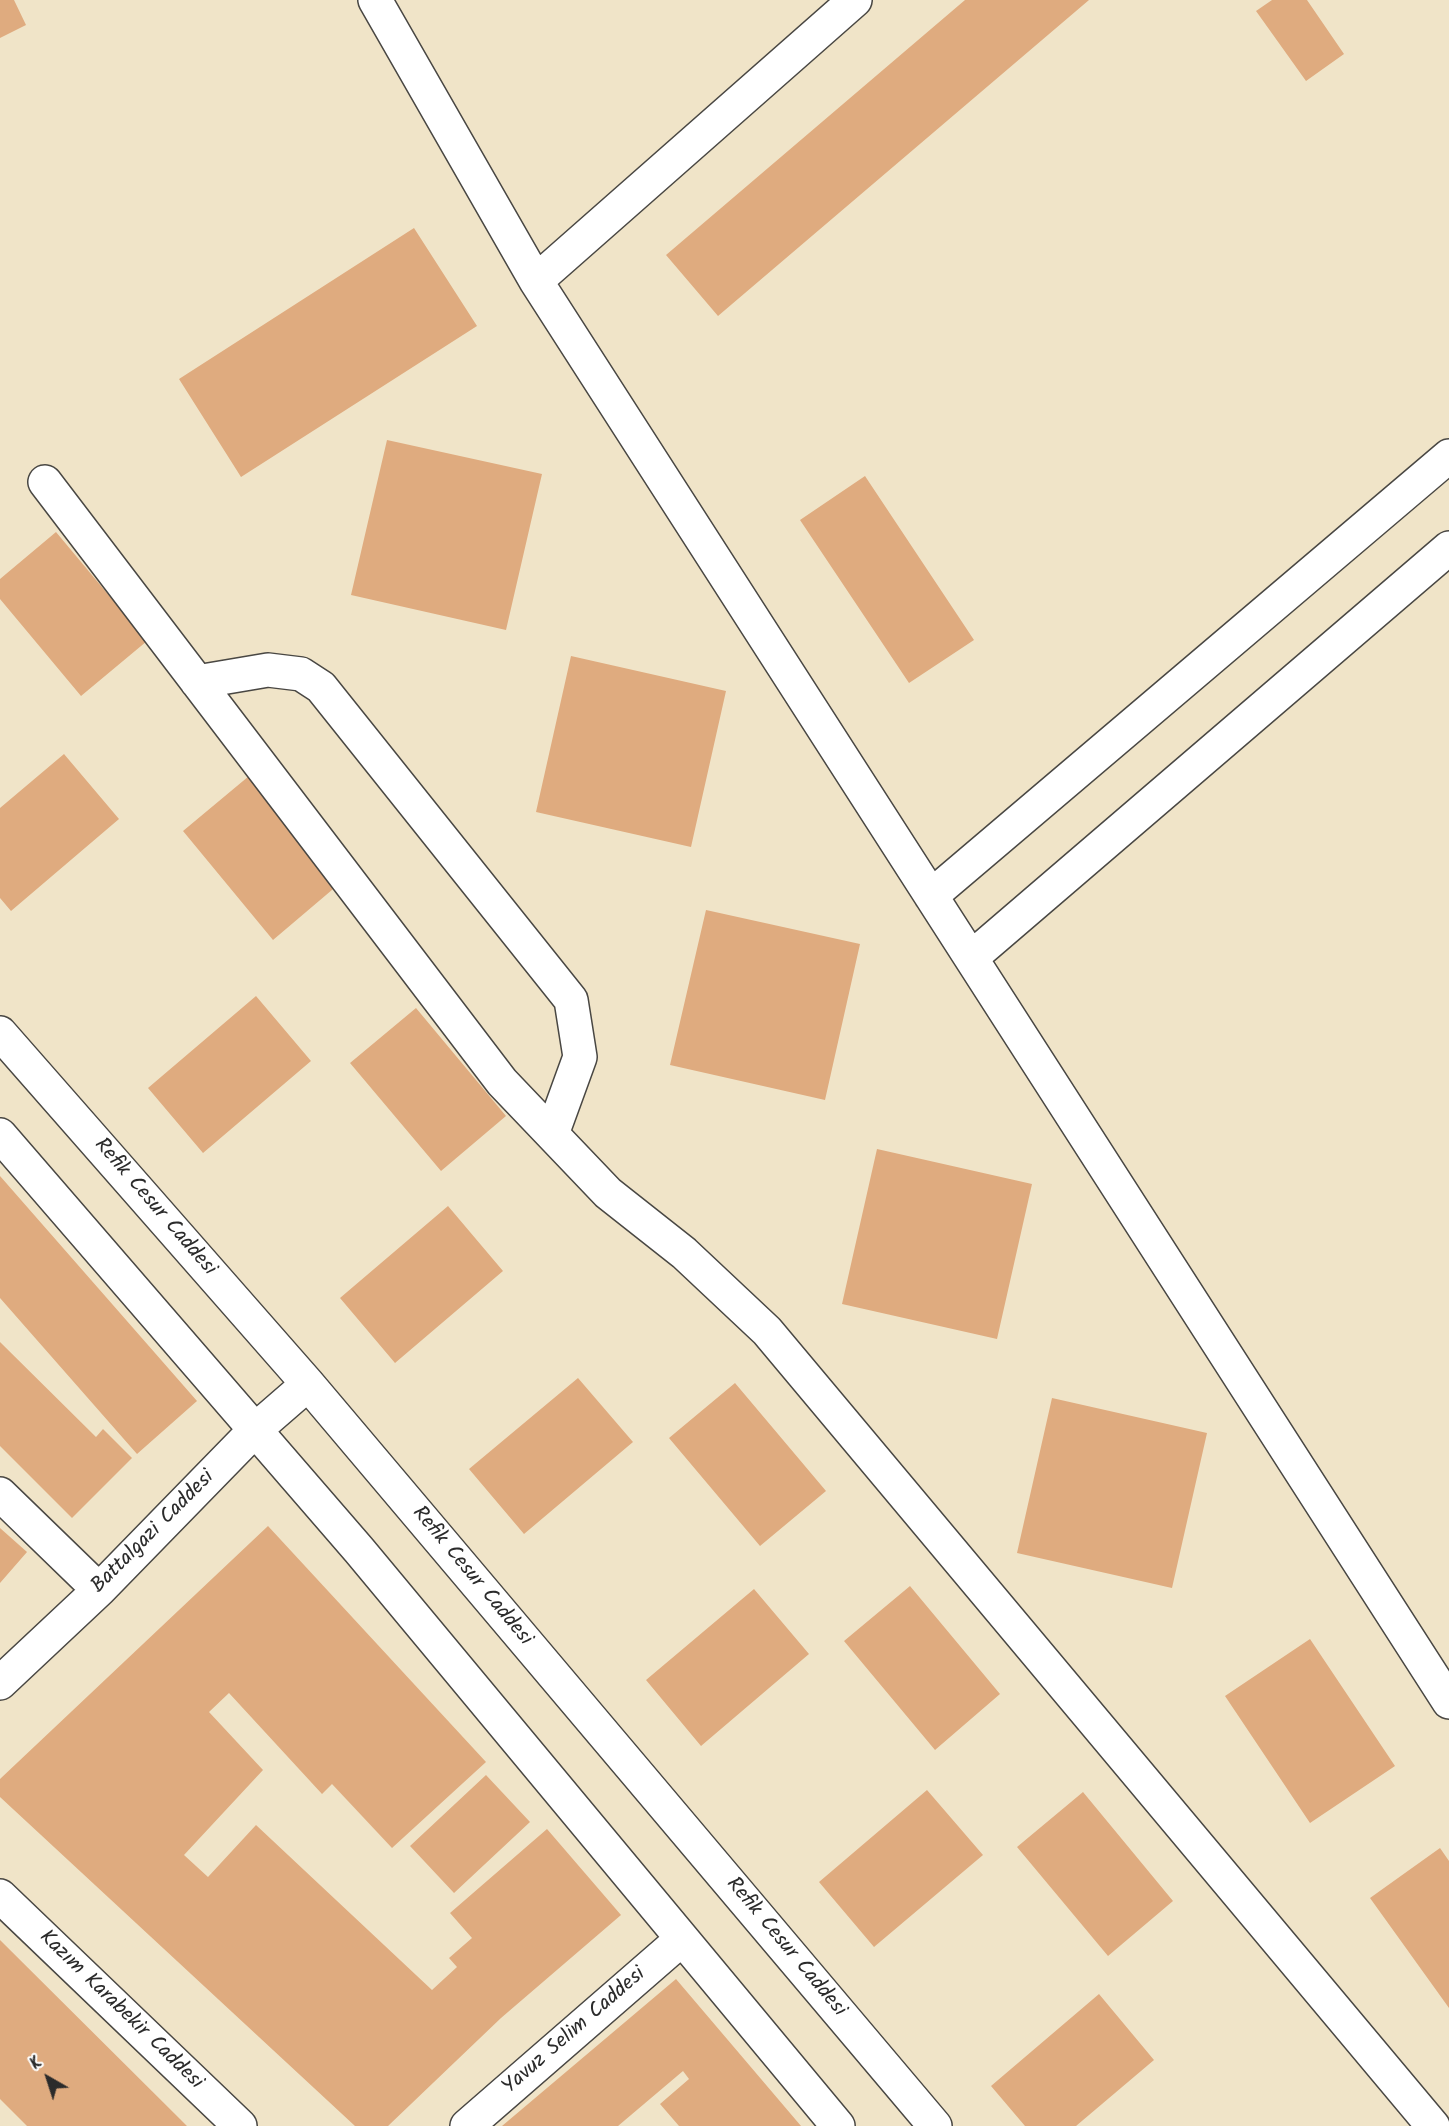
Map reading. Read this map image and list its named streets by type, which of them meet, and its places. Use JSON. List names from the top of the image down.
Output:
{
  "streets": {
    "street": [
      "Refik Cesur Caddesi",
      "Battalgazi Caddesi",
      "Kazım Karabekir Caddesi",
      "Yavuz Selim Caddesi"
    ]
  },
  "crossings": [
    ["Refik Cesur Caddesi", "Battalgazi Caddesi"]
  ],
  "north": "top left"
}
